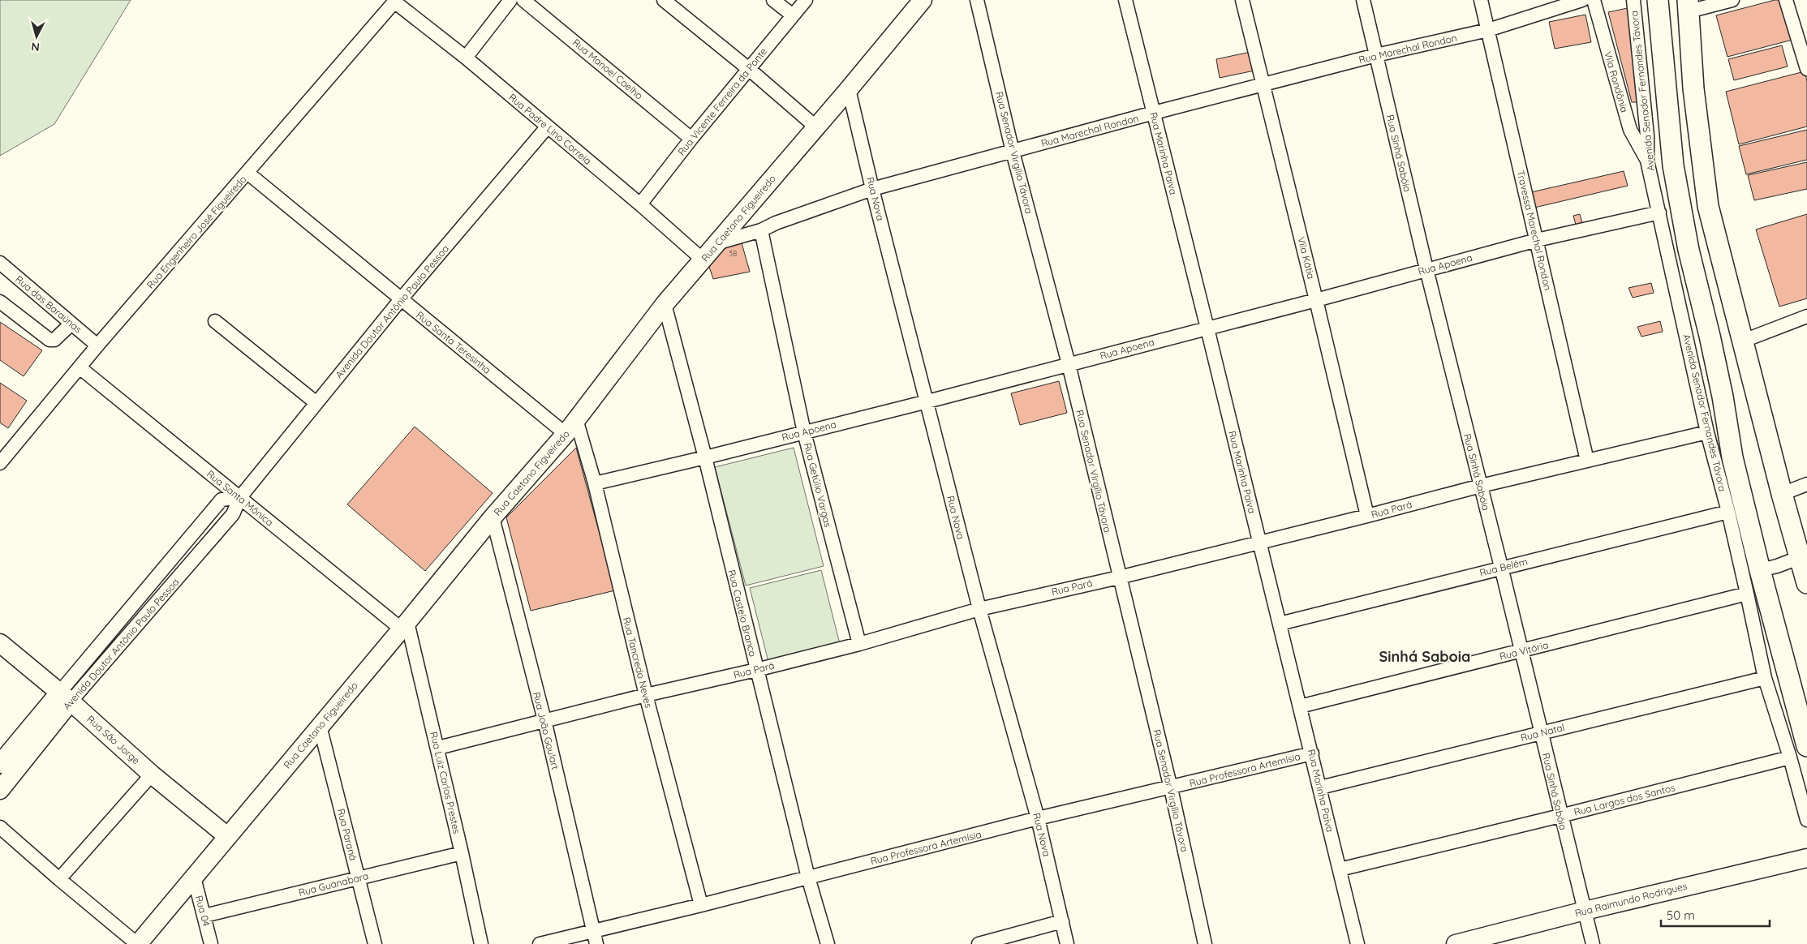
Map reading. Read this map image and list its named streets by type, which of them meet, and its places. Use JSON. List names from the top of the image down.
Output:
{
  "streets": {
    "main road": [
      "Avenida Senador Fernandes Távora",
      "Rua Caetano Figueiredo",
      "Avenida Doutor Antônio Paulo Pessoa",
      "Rua São Jorge",
      "Rua Raimundo Rodrigues"
    ],
    "street": [
      "Rua Marechal Rondon",
      "Rua Manoel Coelho",
      "Vila Rondônia",
      "Rua Vicente Ferreira da Ponte",
      "Rua Padre Lino Correia",
      "Rua Senador Virgílio Távora",
      "Rua Marinha Paiva",
      "Rua Sinhá Sabóia",
      "Rua Nova",
      "Travessa Marechal Rondon",
      "Rua Engenheiro José Figueiredo",
      "Vila Kátia",
      "Rua Apoena",
      "Rua das Baraúnas",
      "Rua Santa Teresinha",
      "Rua Getúlio Vargas",
      "Rua Santa Mônica",
      "Rua Pará",
      "Rua Belém",
      "Rua Castelo Branco",
      "Rua Vitória",
      "Rua Tancredo Neves",
      "Rua João Goulart",
      "Rua Natal",
      "Rua Professora Artemísia",
      "Rua Luiz Carlos Prestes",
      "Rua Largos dos Santos",
      "Rua Paraná",
      "Rua Guanabara",
      "Rua 04"
    ]
  },
  "crossings": [
    ["Rua Marechal Rondon", "Rua Senador Virgílio Távora"],
    ["Rua Marechal Rondon", "Rua Marinha Paiva"],
    ["Rua Marechal Rondon", "Rua Sinhá Sabóia"],
    ["Rua Marechal Rondon", "Rua Nova"],
    ["Rua Marechal Rondon", "Rua Caetano Figueiredo"],
    ["Rua Marechal Rondon", "Travessa Marechal Rondon"],
    ["Rua Marechal Rondon", "Vila Kátia"],
    ["Rua Marechal Rondon", "Rua Getúlio Vargas"],
    ["Rua Manoel Coelho", "Rua Vicente Ferreira da Ponte"],
    ["Vila Rondônia", "Avenida Senador Fernandes Távora"],
    ["Avenida Senador Fernandes Távora", "Rua Apoena"],
    ["Avenida Senador Fernandes Távora", "Rua Pará"],
    ["Avenida Senador Fernandes Távora", "Rua Belém"],
    ["Avenida Senador Fernandes Távora", "Rua Vitória"],
    ["Avenida Senador Fernandes Távora", "Rua Natal"],
    ["Avenida Senador Fernandes Távora", "Rua Largos dos Santos"],
    ["Rua Vicente Ferreira da Ponte", "Rua Padre Lino Correia"],
    ["Rua Padre Lino Correia", "Rua Caetano Figueiredo"],
    ["Rua Padre Lino Correia", "Rua Engenheiro José Figueiredo"],
    ["Rua Padre Lino Correia", "Avenida Doutor Antônio Paulo Pessoa"],
    ["Rua Senador Virgílio Távora", "Rua Apoena"],
    ["Rua Senador Virgílio Távora", "Rua Pará"],
    ["Rua Senador Virgílio Távora", "Rua Professora Artemísia"],
    ["Rua Marinha Paiva", "Rua Apoena"],
    ["Rua Marinha Paiva", "Rua Pará"],
    ["Rua Marinha Paiva", "Rua Belém"],
    ["Rua Marinha Paiva", "Rua Vitória"],
    ["Rua Marinha Paiva", "Rua Natal"],
    ["Rua Marinha Paiva", "Rua Professora Artemísia"],
    ["Rua Marinha Paiva", "Rua Largos dos Santos"],
    ["Rua Sinhá Sabóia", "Rua Apoena"],
    ["Rua Sinhá Sabóia", "Rua Pará"],
    ["Rua Sinhá Sabóia", "Rua Belém"],
    ["Rua Sinhá Sabóia", "Rua Vitória"],
    ["Rua Sinhá Sabóia", "Rua Natal"],
    ["Rua Sinhá Sabóia", "Rua Largos dos Santos"],
    ["Rua Sinhá Sabóia", "Rua Raimundo Rodrigues"],
    ["Rua Nova", "Rua Caetano Figueiredo"],
    ["Rua Nova", "Rua Apoena"],
    ["Rua Nova", "Rua Pará"],
    ["Rua Nova", "Rua Professora Artemísia"],
    ["Rua Caetano Figueiredo", "Rua Santa Teresinha"],
    ["Rua Caetano Figueiredo", "Rua Santa Mônica"],
    ["Rua Caetano Figueiredo", "Rua Castelo Branco"],
    ["Rua Caetano Figueiredo", "Rua Tancredo Neves"],
    ["Rua Caetano Figueiredo", "Rua João Goulart"],
    ["Rua Caetano Figueiredo", "Rua São Jorge"],
    ["Rua Caetano Figueiredo", "Rua Luiz Carlos Prestes"],
    ["Rua Caetano Figueiredo", "Rua Paraná"],
    ["Rua Caetano Figueiredo", "Rua 04"],
    ["Travessa Marechal Rondon", "Rua Apoena"],
    ["Travessa Marechal Rondon", "Rua Pará"],
    ["Rua Engenheiro José Figueiredo", "Rua das Baraúnas"],
    ["Rua Engenheiro José Figueiredo", "Rua Santa Teresinha"],
    ["Rua Engenheiro José Figueiredo", "Rua Santa Mônica"],
    ["Vila Kátia", "Rua Apoena"],
    ["Vila Kátia", "Rua Pará"],
    ["Rua Apoena", "Rua Getúlio Vargas"],
    ["Rua Apoena", "Rua Castelo Branco"],
    ["Rua Apoena", "Rua Tancredo Neves"],
    ["Avenida Doutor Antônio Paulo Pessoa", "Rua Santa Teresinha"],
    ["Avenida Doutor Antônio Paulo Pessoa", "Rua Santa Mônica"],
    ["Avenida Doutor Antônio Paulo Pessoa", "Rua São Jorge"],
    ["Rua Getúlio Vargas", "Rua Pará"],
    ["Rua Santa Mônica", "Rua Luiz Carlos Prestes"],
    ["Rua Pará", "Rua Castelo Branco"],
    ["Rua Pará", "Rua Tancredo Neves"],
    ["Rua Pará", "Rua João Goulart"],
    ["Rua Pará", "Rua Luiz Carlos Prestes"],
    ["Rua Castelo Branco", "Rua Professora Artemísia"],
    ["Rua Tancredo Neves", "Rua Professora Artemísia"],
    ["Rua João Goulart", "Rua Professora Artemísia"],
    ["Rua Luiz Carlos Prestes", "Rua Guanabara"],
    ["Rua Paraná", "Rua Guanabara"],
    ["Rua Guanabara", "Rua 04"]
  ],
  "districts": ["Sinhá Saboia"],
  "house_numbers": ["38"],
  "scale_bar": "50 m",
  "north": "bottom"
}
